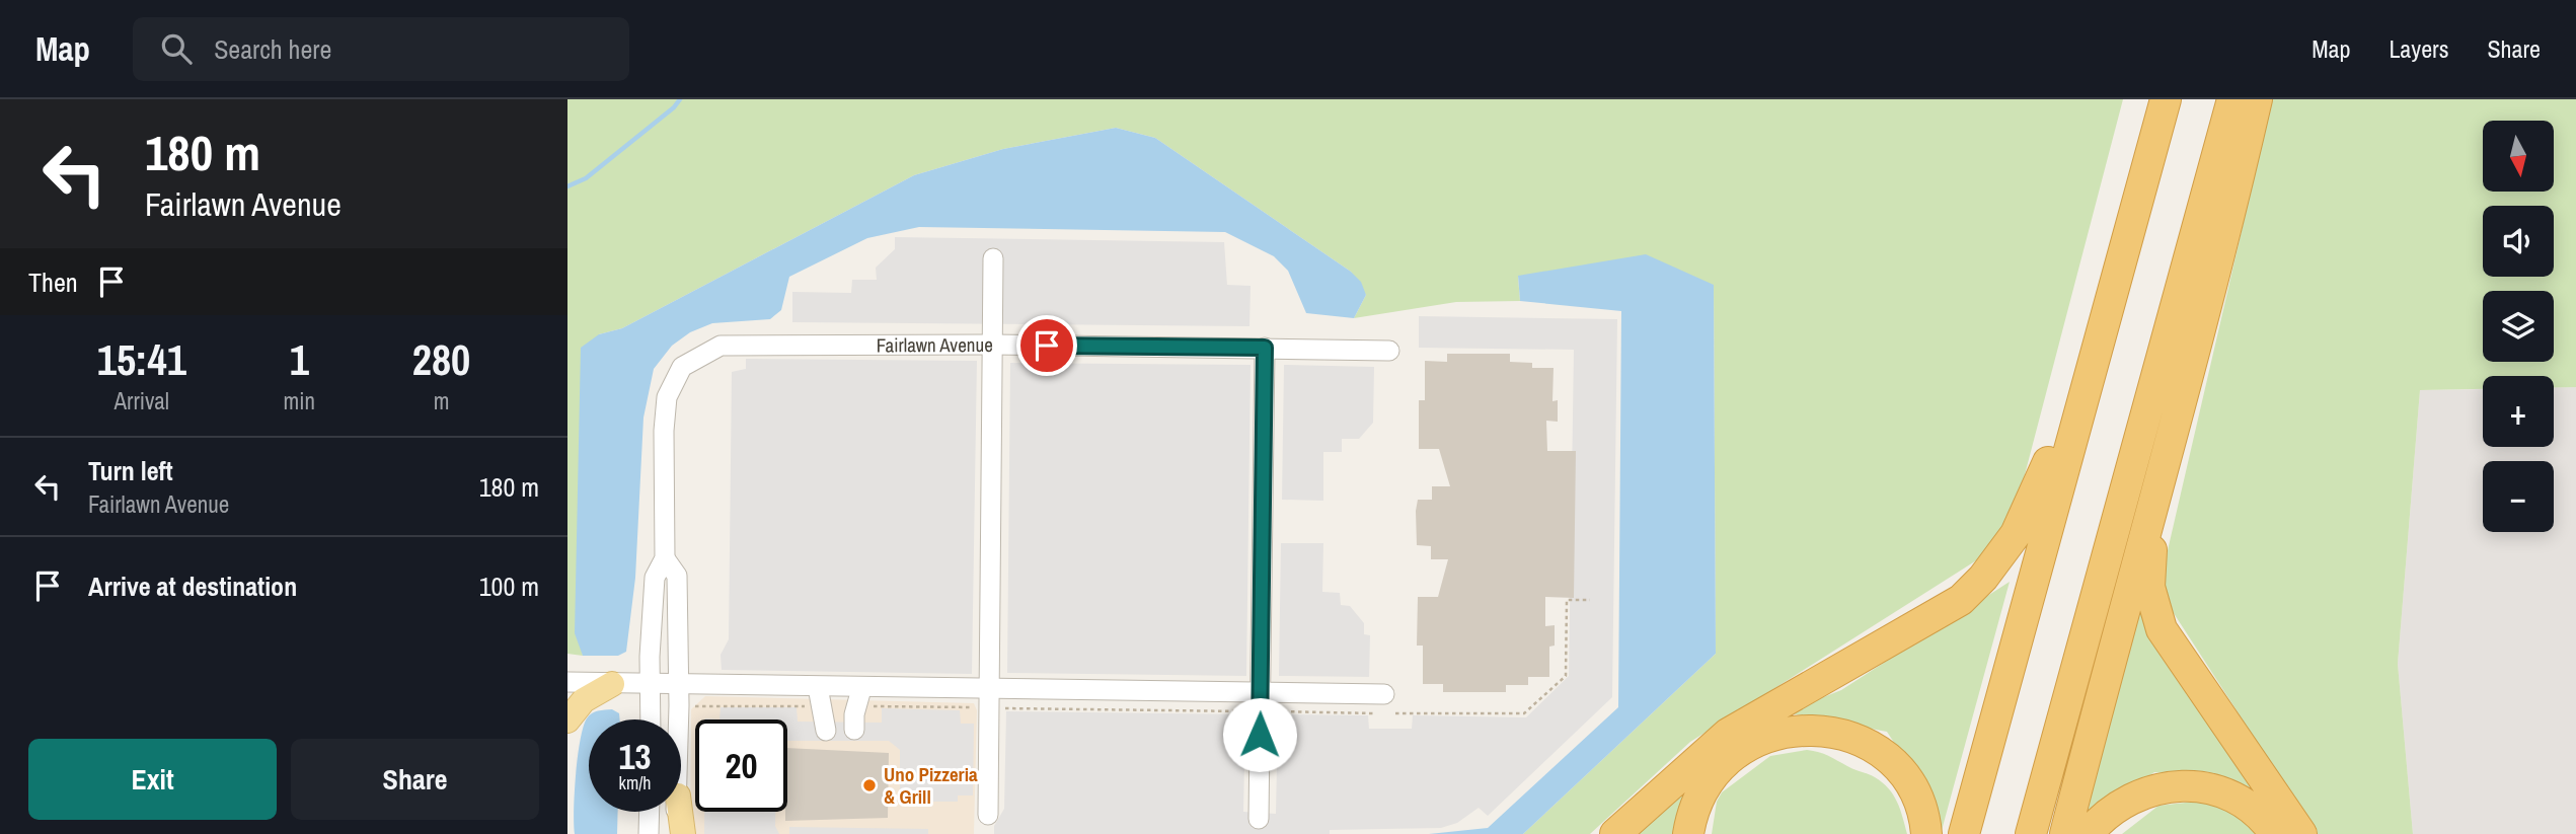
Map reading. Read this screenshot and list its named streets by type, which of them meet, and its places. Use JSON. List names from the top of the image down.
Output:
{
  "streets": {
    "street": ["Fairlawn Avenue"]
  },
  "places": ["Uno Pizzeria & Grill"],
  "north": "bottom",
  "page": {
    "header": "Map",
    "search": "Search here",
    "nav": ["Map", "Layers", "Share"],
    "turn": ["180 m", "Fairlawn Avenue"],
    "map_buttons": ["+", "−"],
    "then": "Then",
    "eta": [
      "15:41",
      "Arrival",
      "1",
      "min",
      "280",
      "m"
    ],
    "list": [
      {
        "name": "Turn left",
        "note": "Fairlawn Avenue",
        "value": "180 m"
      },
      {
        "name": "Arrive at destination",
        "value": "100 m"
      }
    ],
    "speed": "13 km/h",
    "limit": "20",
    "buttons": ["Exit", "Share"]
  }
}
